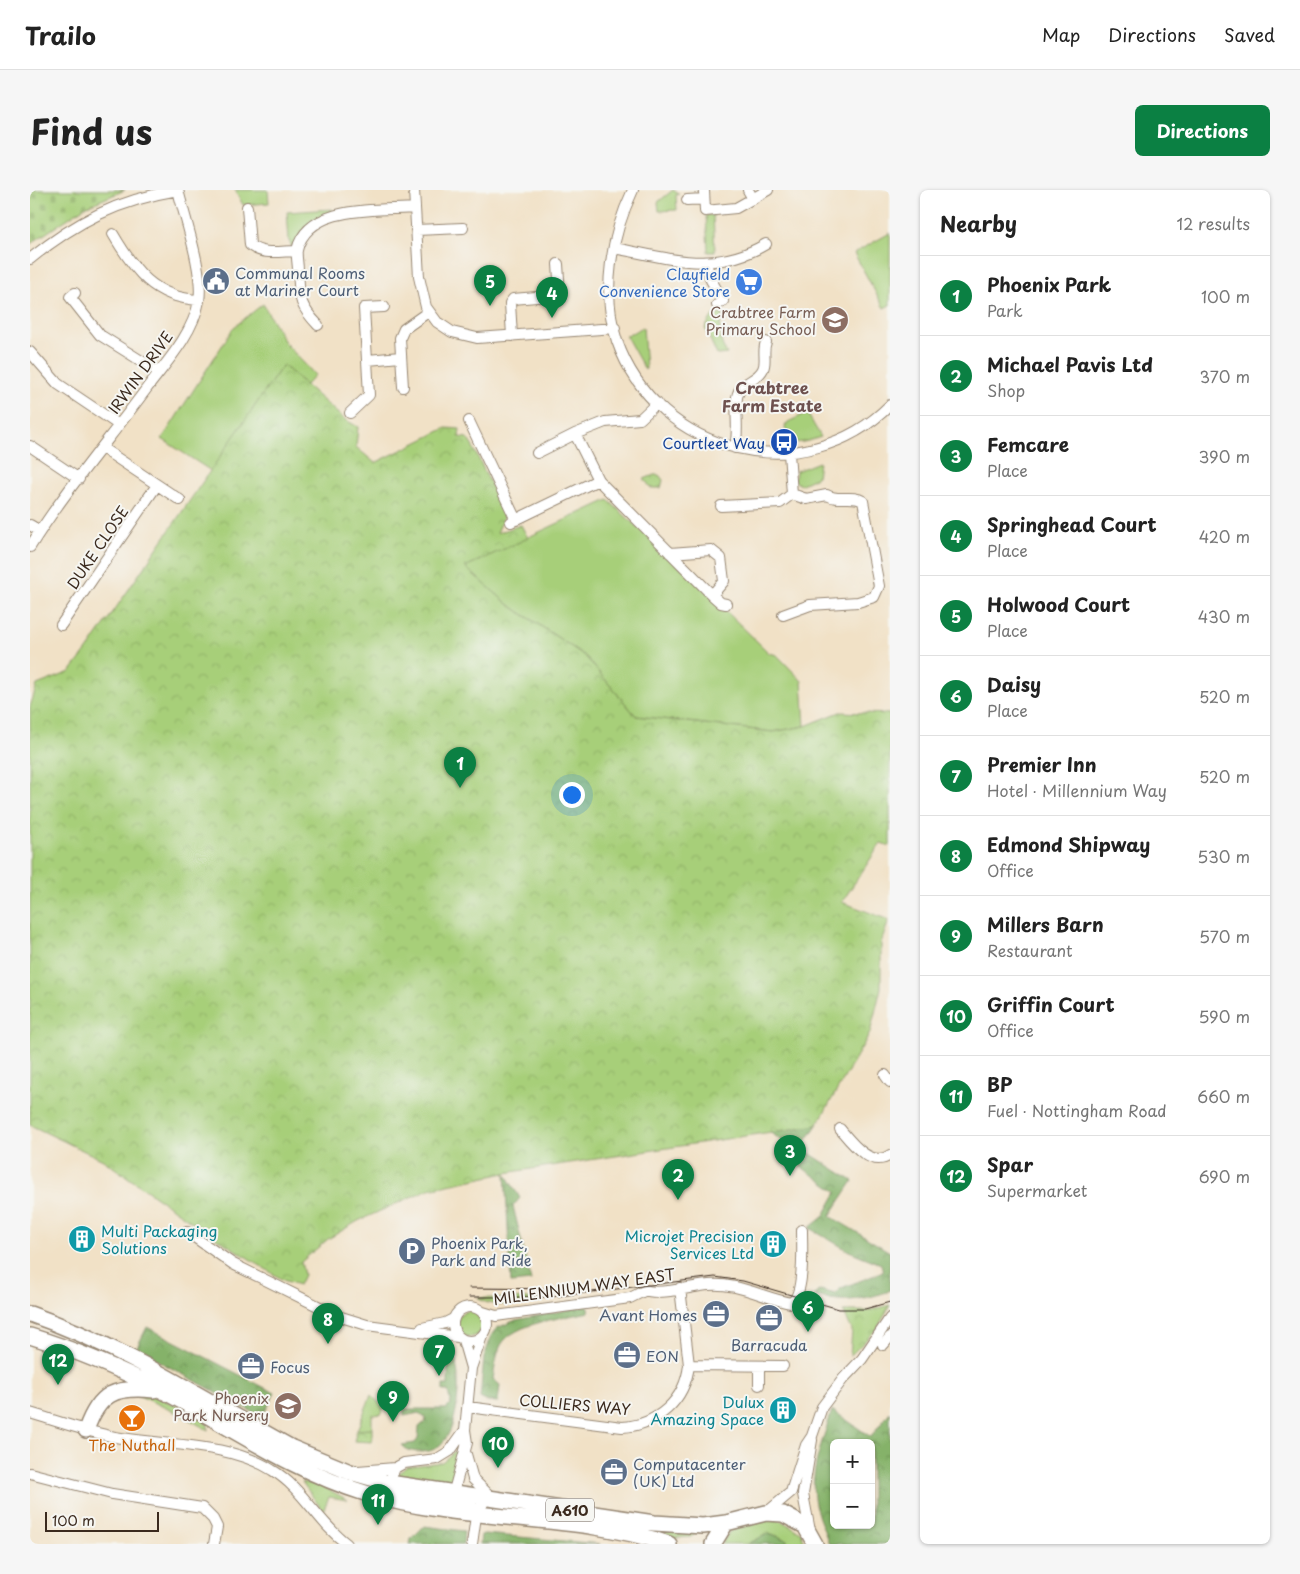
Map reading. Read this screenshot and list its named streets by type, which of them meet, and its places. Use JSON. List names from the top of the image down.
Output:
{
  "streets": {
    "highway": ["A610"],
    "street": [
      "IRWIN DRIVE",
      "DUKE CLOSE",
      "MILLENNIUM WAY EAST",
      "COLLIERS WAY"
    ]
  },
  "crossings": [
    ["MILLENNIUM WAY EAST", "COLLIERS WAY"]
  ],
  "districts": ["Crabtree Farm Estate"],
  "places": {
    "public building": ["Communal Rooms at Mariner Court"],
    "supermarket": ["Clayfield Convenience Store"],
    "school or university": ["Crabtree Farm Primary School", "Phoenix Park Nursery"],
    "bus stop": ["Courtleet Way"],
    "building": ["Multi Packaging Solutions", "Microjet Precision Services Ltd", "Dulux Amazing Space"],
    "parking": ["Phoenix Park, Park and Ride"],
    "office": [
      "Avant Homes",
      "Barracuda",
      "EON",
      "Focus",
      "Computacenter (UK) Ltd"
    ],
    "bar": ["The Nuthall"]
  },
  "scale_bar": "100 m",
  "page": {
    "header": "Trailo",
    "nav": ["Map", "Directions", "Saved"],
    "title": "Find us",
    "buttons": "Directions",
    "heading": ["Nearby", "12 results"],
    "list": [
      {
        "mark": "1",
        "name": "Phoenix Park",
        "note": "Park",
        "value": "100 m"
      },
      {
        "mark": "2",
        "name": "Michael Pavis Ltd",
        "note": "Shop",
        "value": "370 m"
      },
      {
        "mark": "3",
        "name": "Femcare",
        "note": "Place",
        "value": "390 m"
      },
      {
        "mark": "4",
        "name": "Springhead Court",
        "note": "Place",
        "value": "420 m"
      },
      {
        "mark": "5",
        "name": "Holwood Court",
        "note": "Place",
        "value": "430 m"
      },
      {
        "mark": "6",
        "name": "Daisy",
        "note": "Place",
        "value": "520 m"
      },
      {
        "mark": "7",
        "name": "Premier Inn",
        "note": "Hotel · Millennium Way",
        "value": "520 m"
      },
      {
        "mark": "8",
        "name": "Edmond Shipway",
        "note": "Office",
        "value": "530 m"
      },
      {
        "mark": "9",
        "name": "Millers Barn",
        "note": "Restaurant",
        "value": "570 m"
      },
      {
        "mark": "10",
        "name": "Griffin Court",
        "note": "Office",
        "value": "590 m"
      },
      {
        "mark": "11",
        "name": "BP",
        "note": "Fuel · Nottingham Road",
        "value": "660 m"
      },
      {
        "mark": "12",
        "name": "Spar",
        "note": "Supermarket",
        "value": "690 m"
      }
    ],
    "pins": [
      "5",
      "4",
      "1",
      "3",
      "2",
      "6",
      "8",
      "7",
      "12",
      "9",
      "10",
      "11"
    ],
    "map_buttons": ["+", "−"],
    "scale": "100 m"
  }
}
